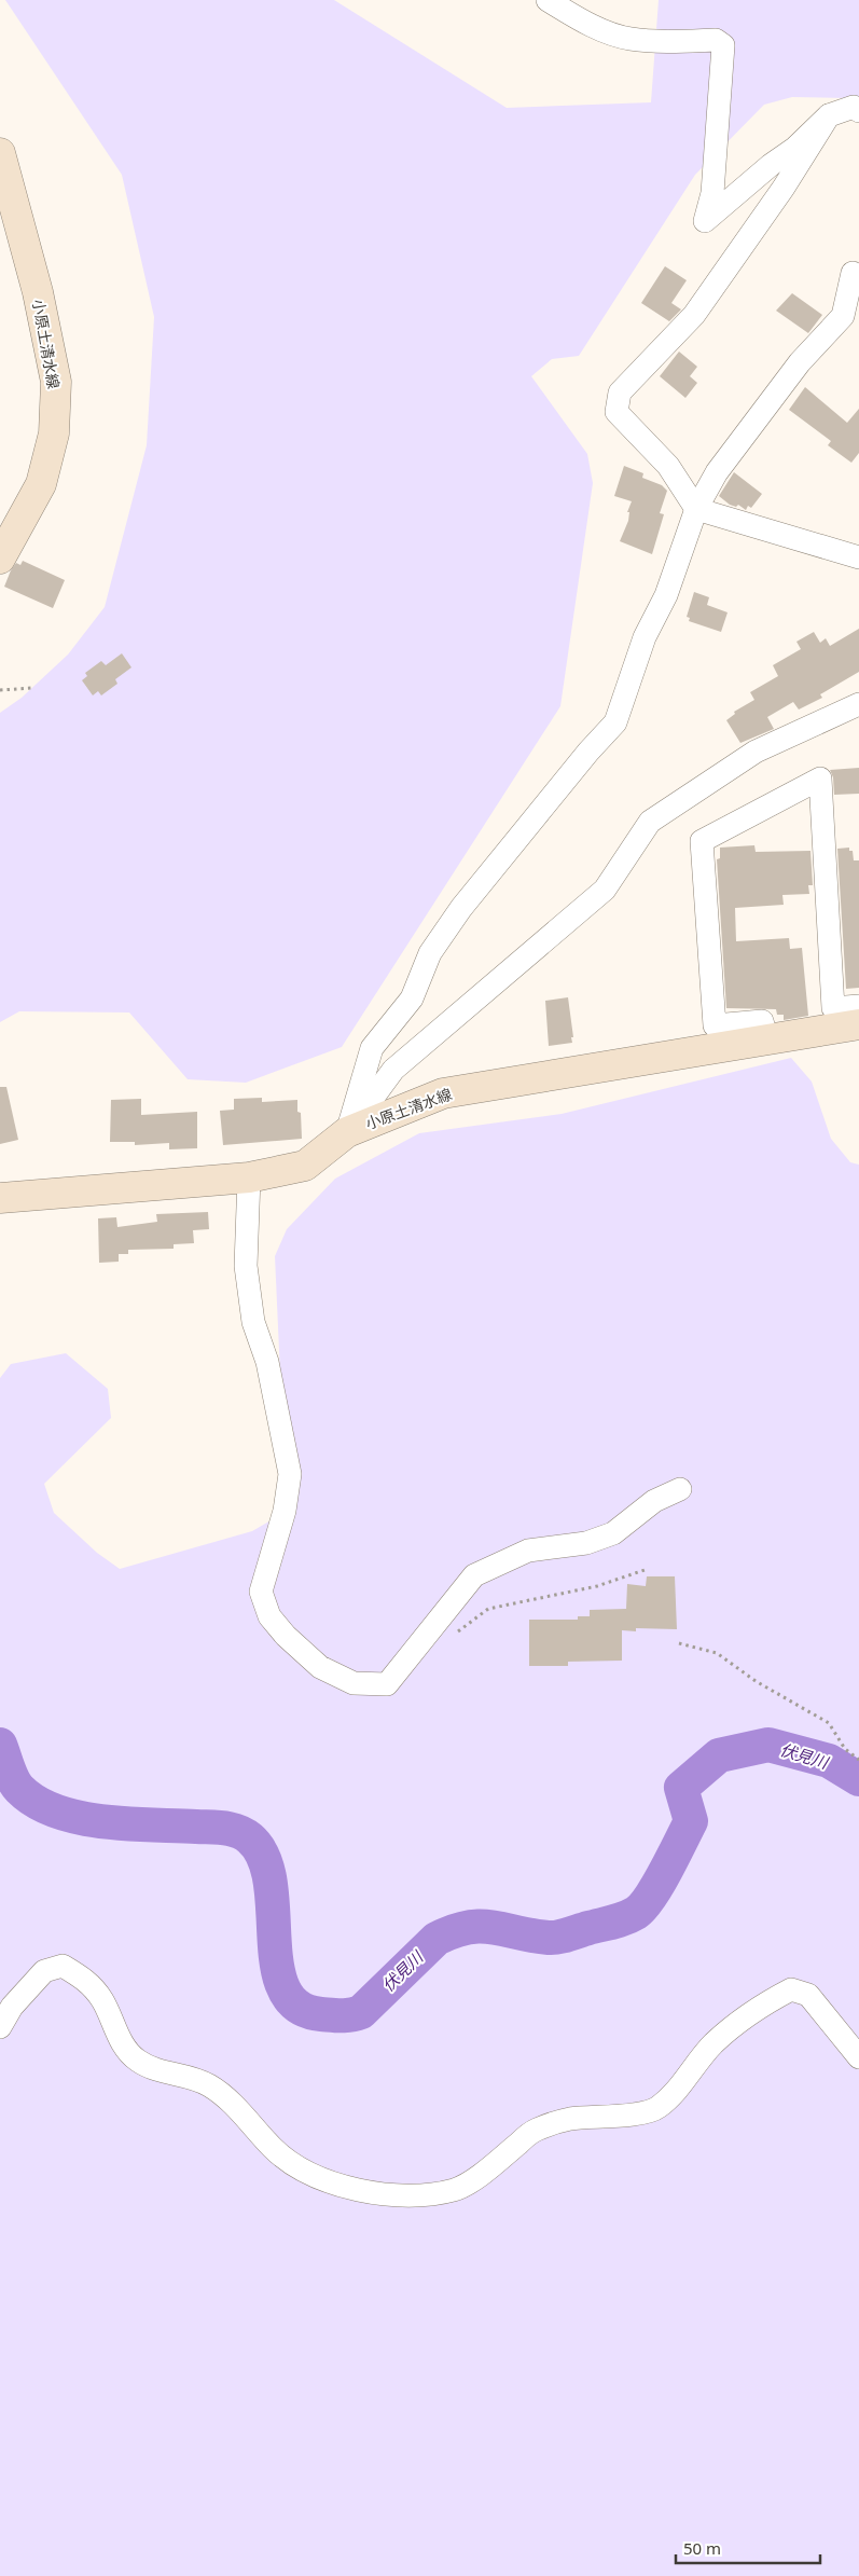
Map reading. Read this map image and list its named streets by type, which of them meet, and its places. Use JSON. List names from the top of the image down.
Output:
{
  "streets": {
    "main road": ["小原土清水線"]
  },
  "water": ["伏見川"],
  "scale_bar": "50 m"
}
